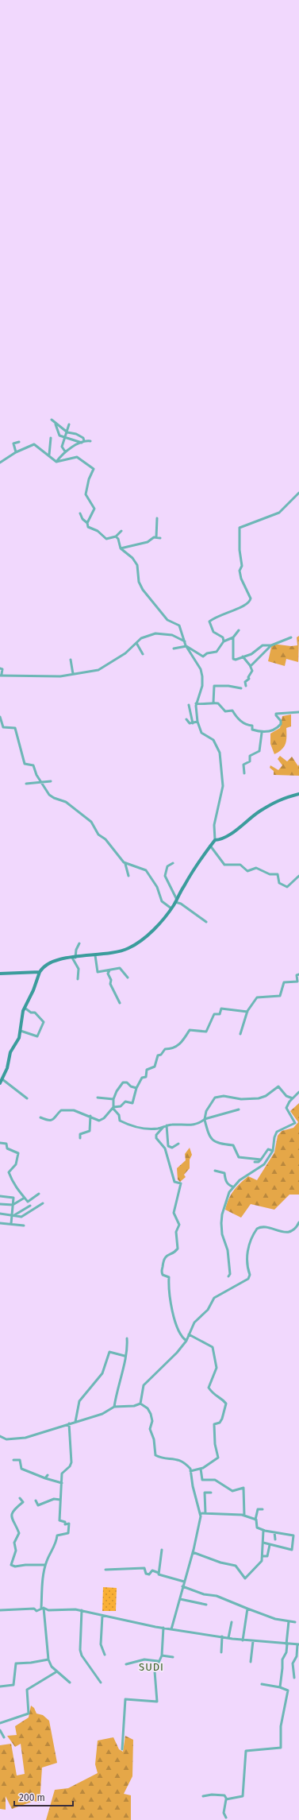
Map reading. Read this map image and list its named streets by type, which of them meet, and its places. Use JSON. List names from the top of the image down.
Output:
{
  "districts": ["SUDI"],
  "scale_bar": "200 m"
}
